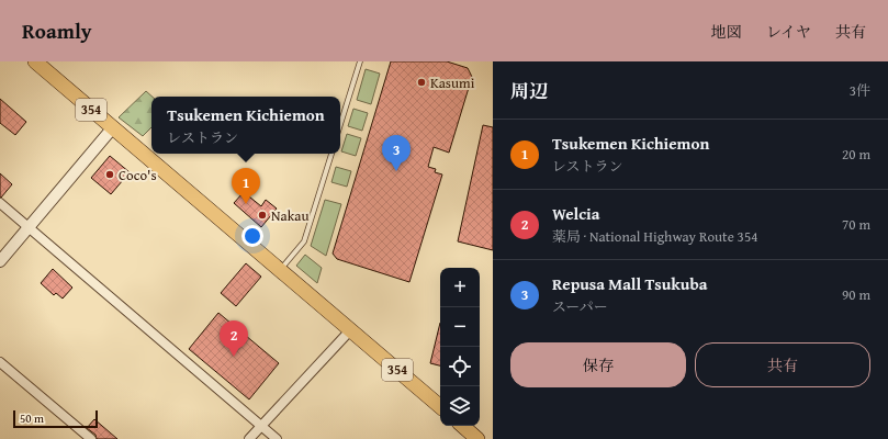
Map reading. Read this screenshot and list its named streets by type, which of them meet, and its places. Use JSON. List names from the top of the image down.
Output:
{
  "streets": {
    "highway": ["354"]
  },
  "places": ["Kasumi", "Coco's", "Nakau"],
  "scale_bar": "50 m",
  "page": {
    "header": "Roamly",
    "nav": ["地図", "レイヤ", "共有"],
    "heading": ["周辺", "3件"],
    "popup": ["Tsukemen Kichiemon", "レストラン"],
    "list": [
      {
        "mark": "1",
        "name": "Tsukemen Kichiemon",
        "note": "レストラン",
        "value": "20 m"
      },
      {
        "mark": "2",
        "name": "Welcia",
        "note": "薬局 · National Highway Route 354",
        "value": "70 m"
      },
      {
        "mark": "3",
        "name": "Repusa Mall Tsukuba",
        "note": "スーパー",
        "value": "90 m"
      }
    ],
    "pins": ["3", "1", "2"],
    "map_buttons": ["+", "−"],
    "buttons": ["保存", "共有"],
    "scale": "50 m"
  }
}
